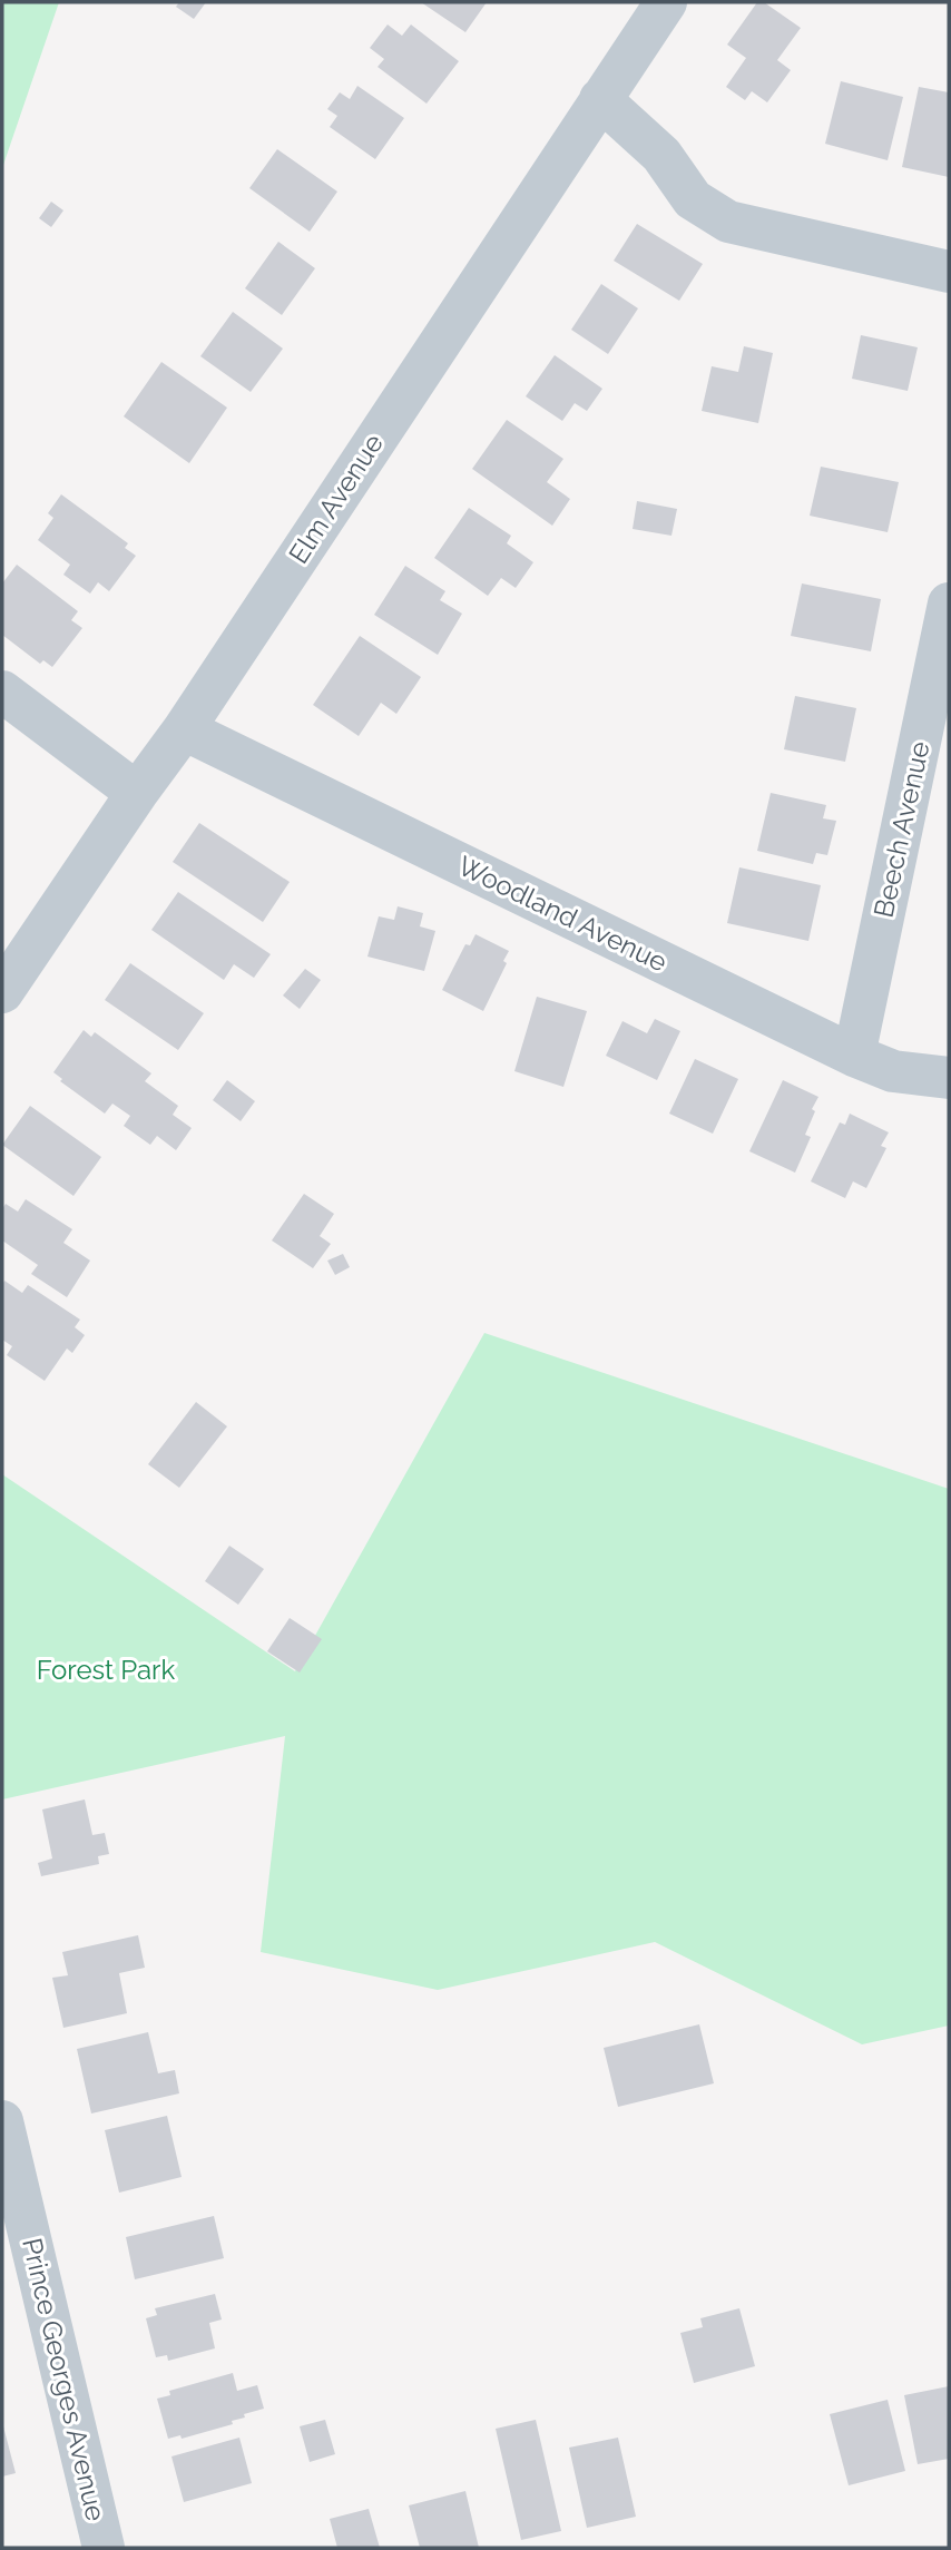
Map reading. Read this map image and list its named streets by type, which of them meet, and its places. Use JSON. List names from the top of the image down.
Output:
{
  "streets": {
    "street": [
      "Elm Avenue",
      "Beech Avenue",
      "Woodland Avenue",
      "Prince Georges Avenue"
    ]
  },
  "crossings": [
    ["Elm Avenue", "Woodland Avenue"],
    ["Beech Avenue", "Woodland Avenue"]
  ],
  "parks": ["Forest Park"]
}
